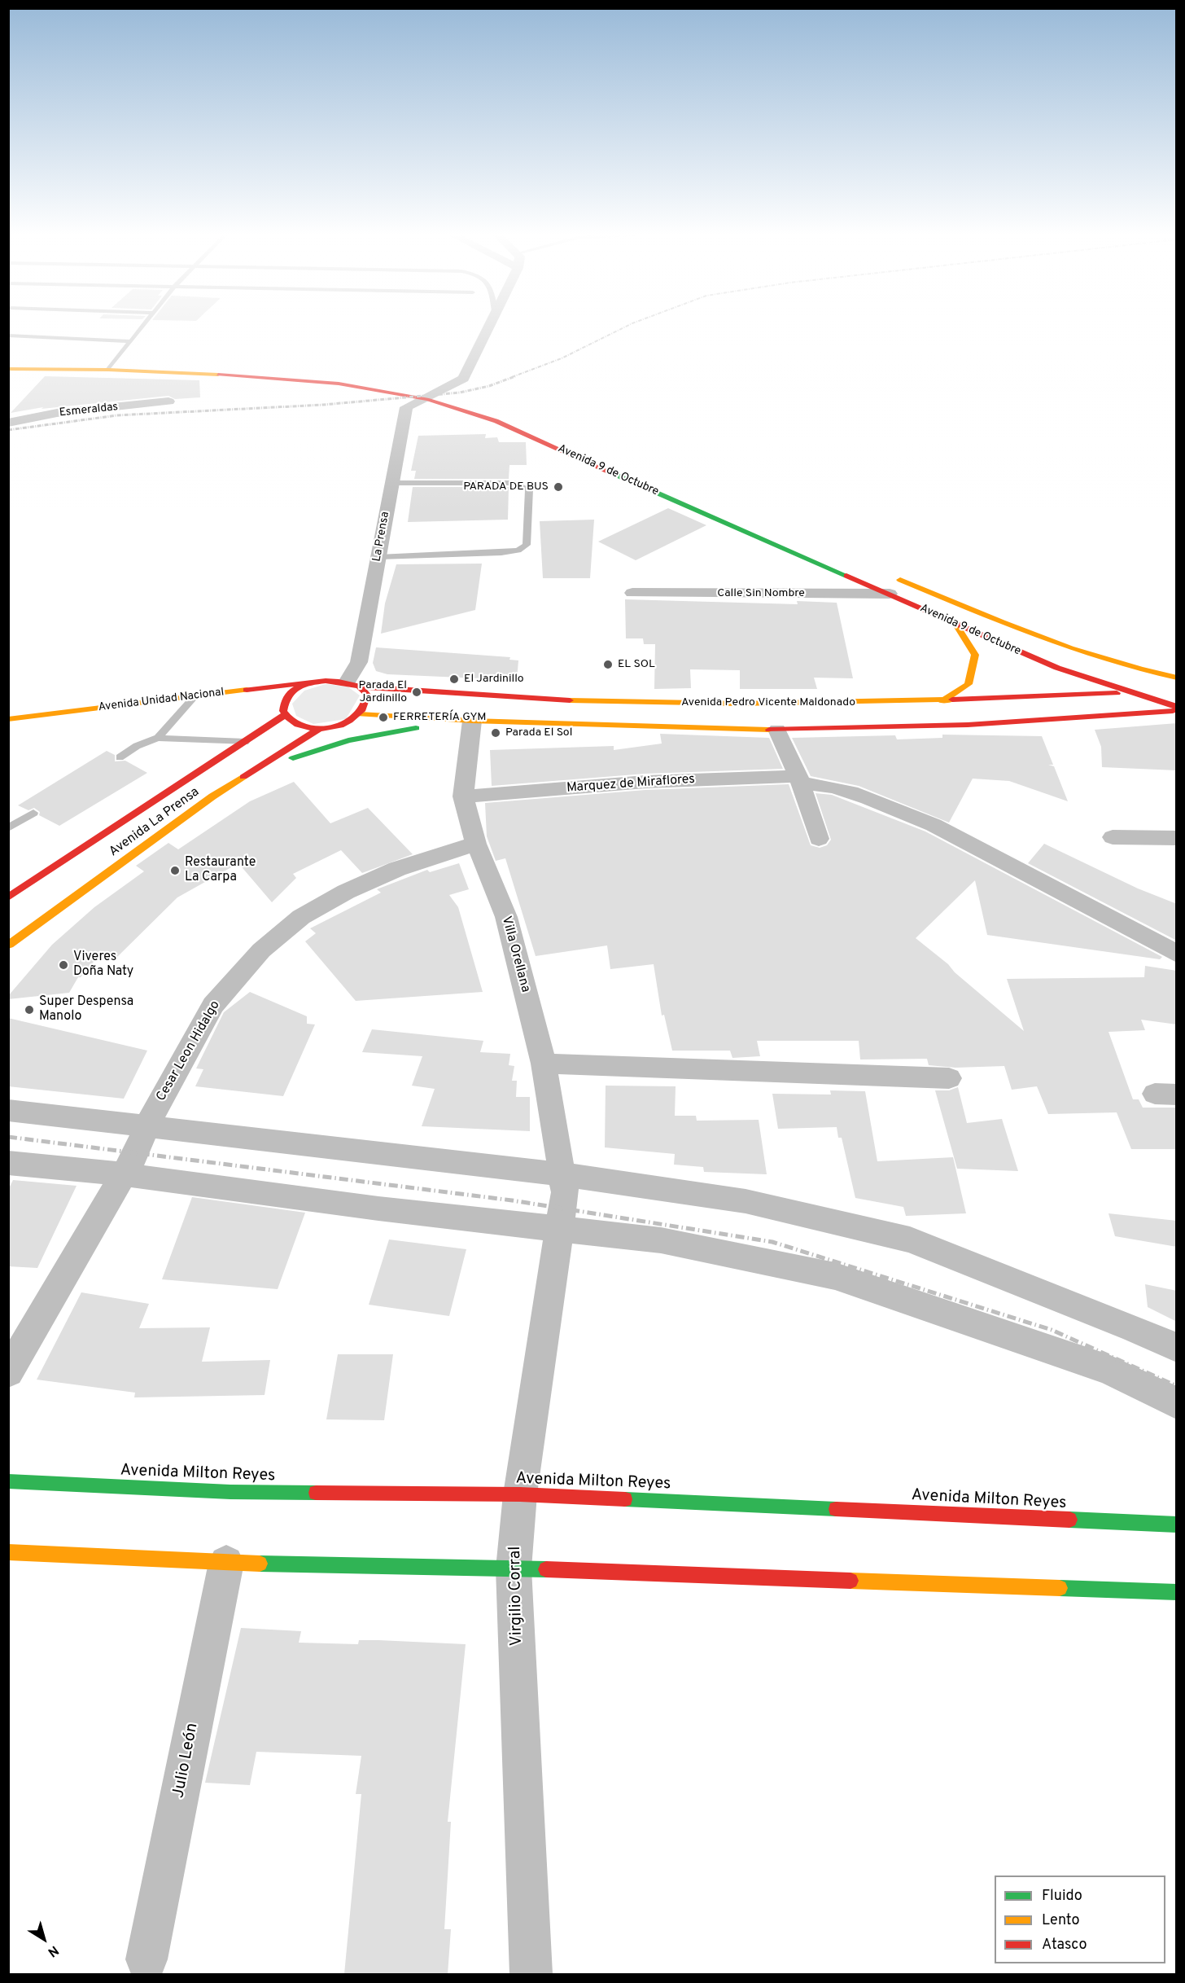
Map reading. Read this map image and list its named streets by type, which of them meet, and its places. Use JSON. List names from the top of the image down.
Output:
{
  "streets": {
    "main road": [
      "Avenida 9 de Octubre",
      "Avenida Unidad Nacional",
      "Avenida Pedro Vicente Maldonado",
      "Avenida La Prensa",
      "Avenida Milton Reyes"
    ],
    "street": [
      "Esmeraldas",
      "La Prensa",
      "Calle Sin Nombre",
      "Marquez de Miraflores",
      "Villa Orellana",
      "Cesar Leon Hidalgo",
      "Virgilio Corral",
      "Julio León"
    ]
  },
  "crossings": [
    ["Avenida 9 de Octubre", "La Prensa"],
    ["Avenida 9 de Octubre", "Calle Sin Nombre"],
    ["Avenida 9 de Octubre", "Avenida Pedro Vicente Maldonado"],
    ["La Prensa", "Avenida Unidad Nacional"],
    ["La Prensa", "Avenida Pedro Vicente Maldonado"],
    ["La Prensa", "Avenida La Prensa"],
    ["Avenida Unidad Nacional", "Avenida Pedro Vicente Maldonado"],
    ["Avenida Unidad Nacional", "Avenida La Prensa"],
    ["Avenida Pedro Vicente Maldonado", "Avenida La Prensa"],
    ["Avenida Pedro Vicente Maldonado", "Villa Orellana"],
    ["Marquez de Miraflores", "Villa Orellana"],
    ["Villa Orellana", "Cesar Leon Hidalgo"],
    ["Villa Orellana", "Virgilio Corral"],
    ["Avenida Milton Reyes", "Virgilio Corral"]
  ],
  "places": [
    "PARADA DE BUS",
    "EL SOL",
    "El Jardinillo",
    "Parada El Jardinillo",
    "FERRETERÍA GYM",
    "Parada El Sol",
    "Restaurante La Carpa",
    "Viveres Doña Naty",
    "Super Despensa Manolo"
  ],
  "legend": ["Fluido", "Lento", "Atasco"],
  "north": "bottom right"
}
